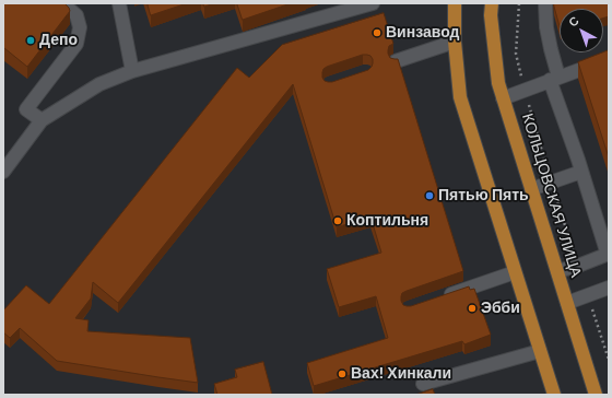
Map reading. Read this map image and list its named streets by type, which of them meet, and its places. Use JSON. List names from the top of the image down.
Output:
{
  "streets": {
    "main road": ["КОЛЬЦОВСКАЯ УЛИЦА"]
  },
  "places": [
    "Винзавод",
    "Депо",
    "Пятью Пять",
    "Коптильня",
    "Эбби",
    "Вах! Хинкали"
  ],
  "north": "top left"
}
